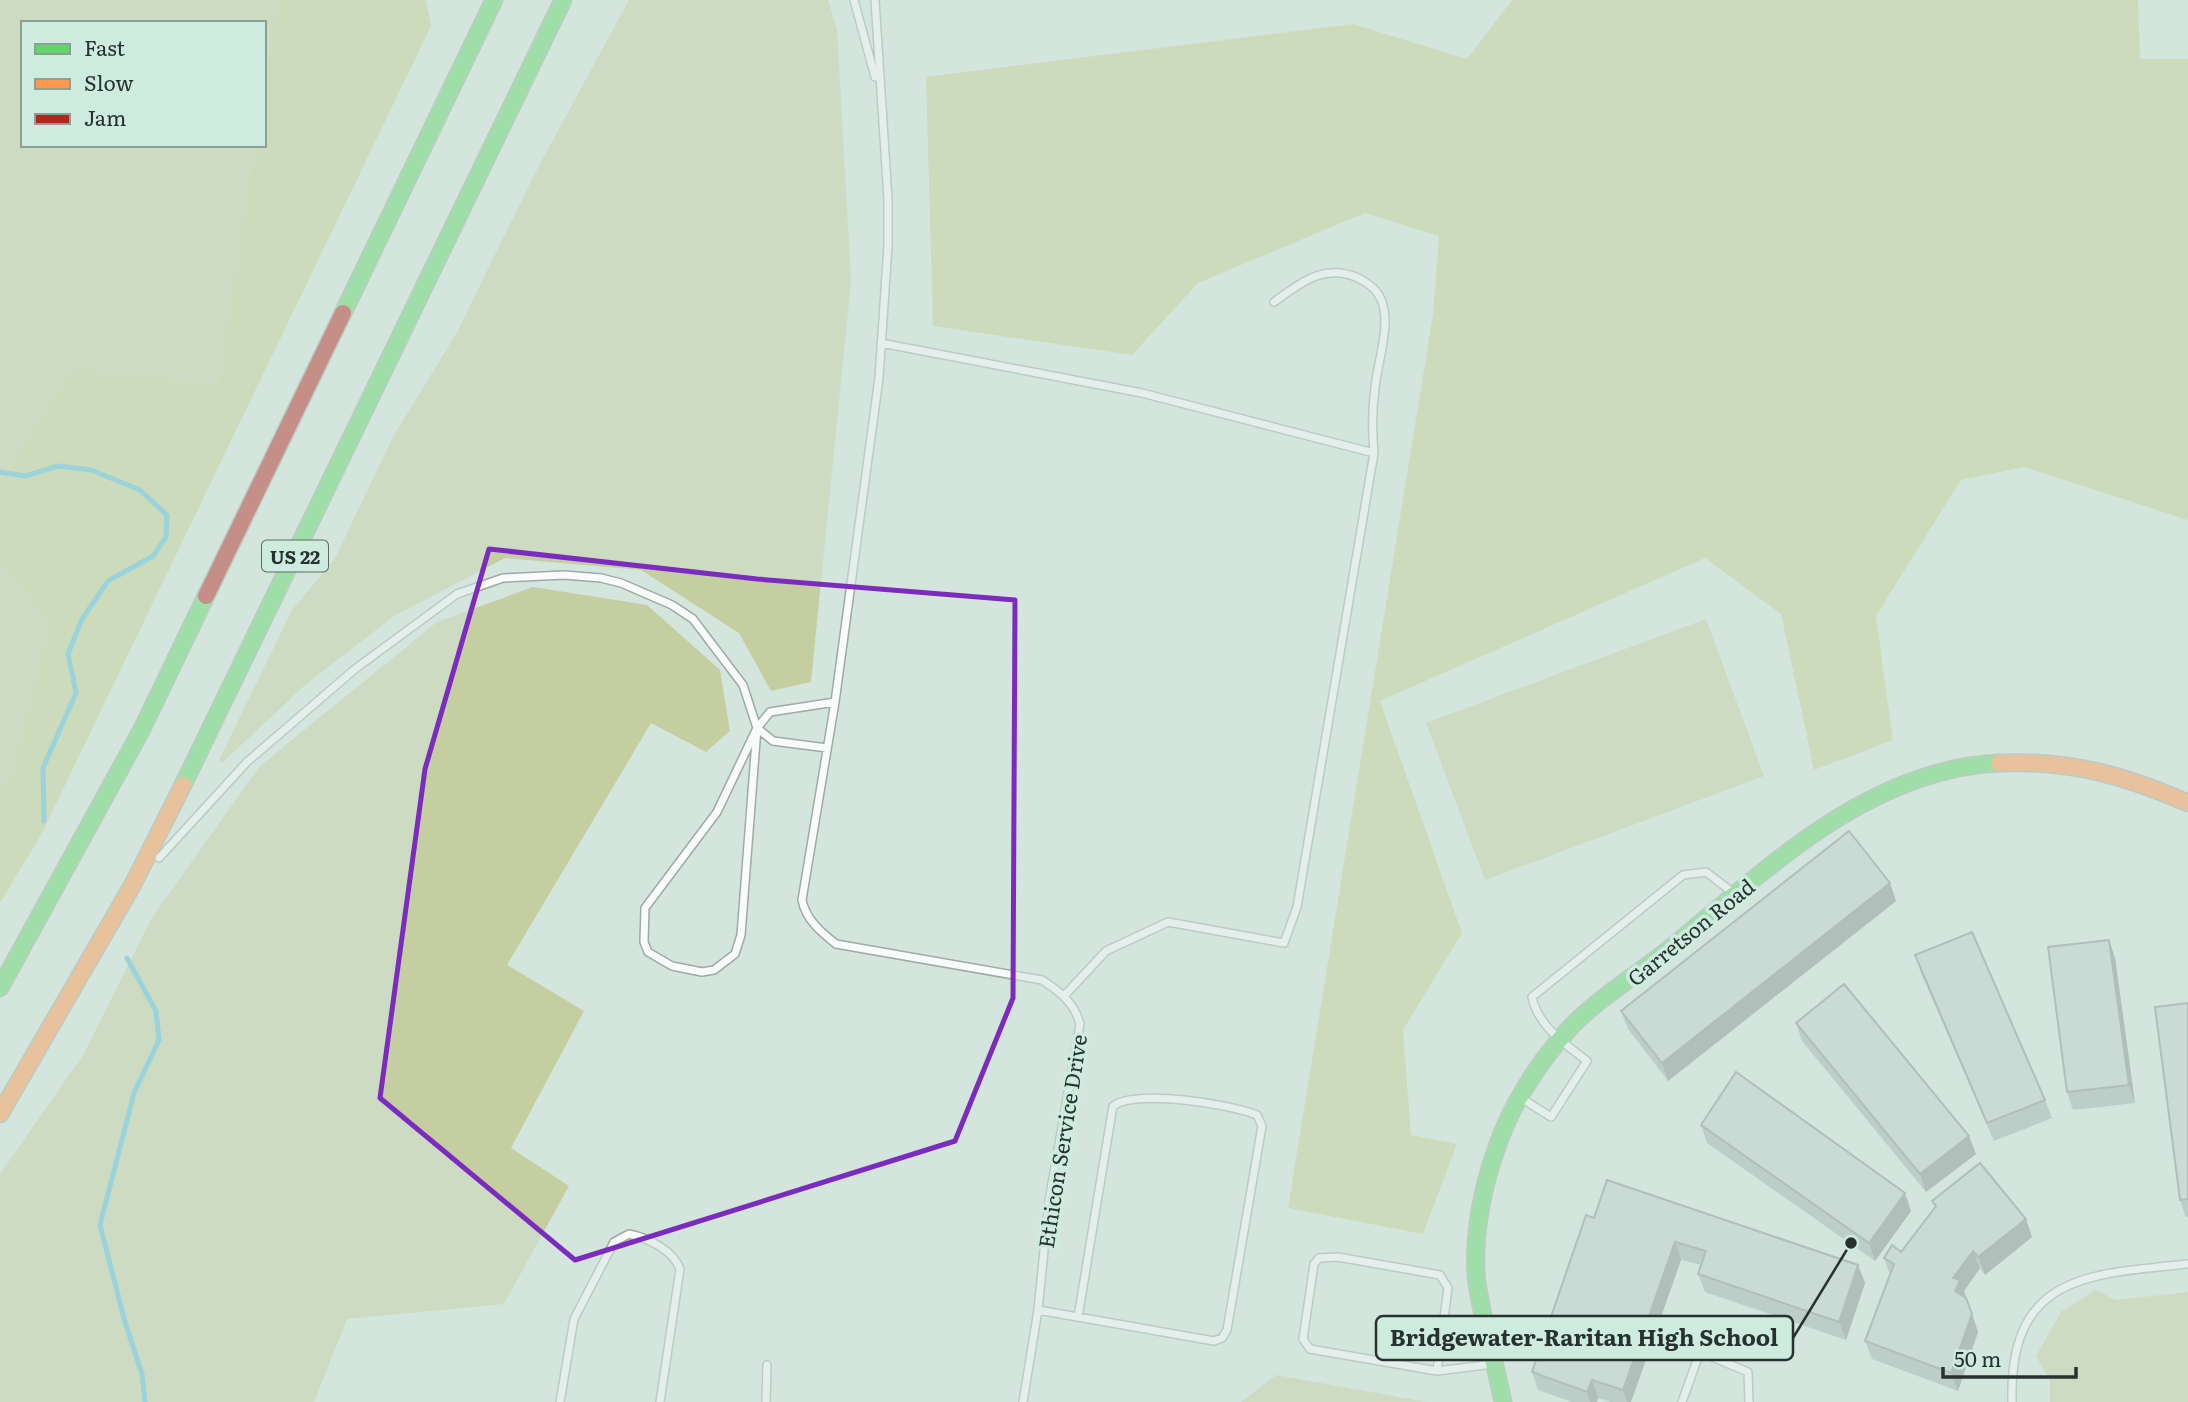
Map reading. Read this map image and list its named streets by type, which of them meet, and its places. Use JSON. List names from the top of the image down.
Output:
{
  "streets": {
    "main road": ["US 22", "Garretson Road"],
    "lane": ["Ethicon Service Drive"]
  },
  "places": ["Bridgewater-Raritan High School"],
  "legend": ["Fast", "Slow", "Jam"],
  "scale_bar": "50 m"
}
